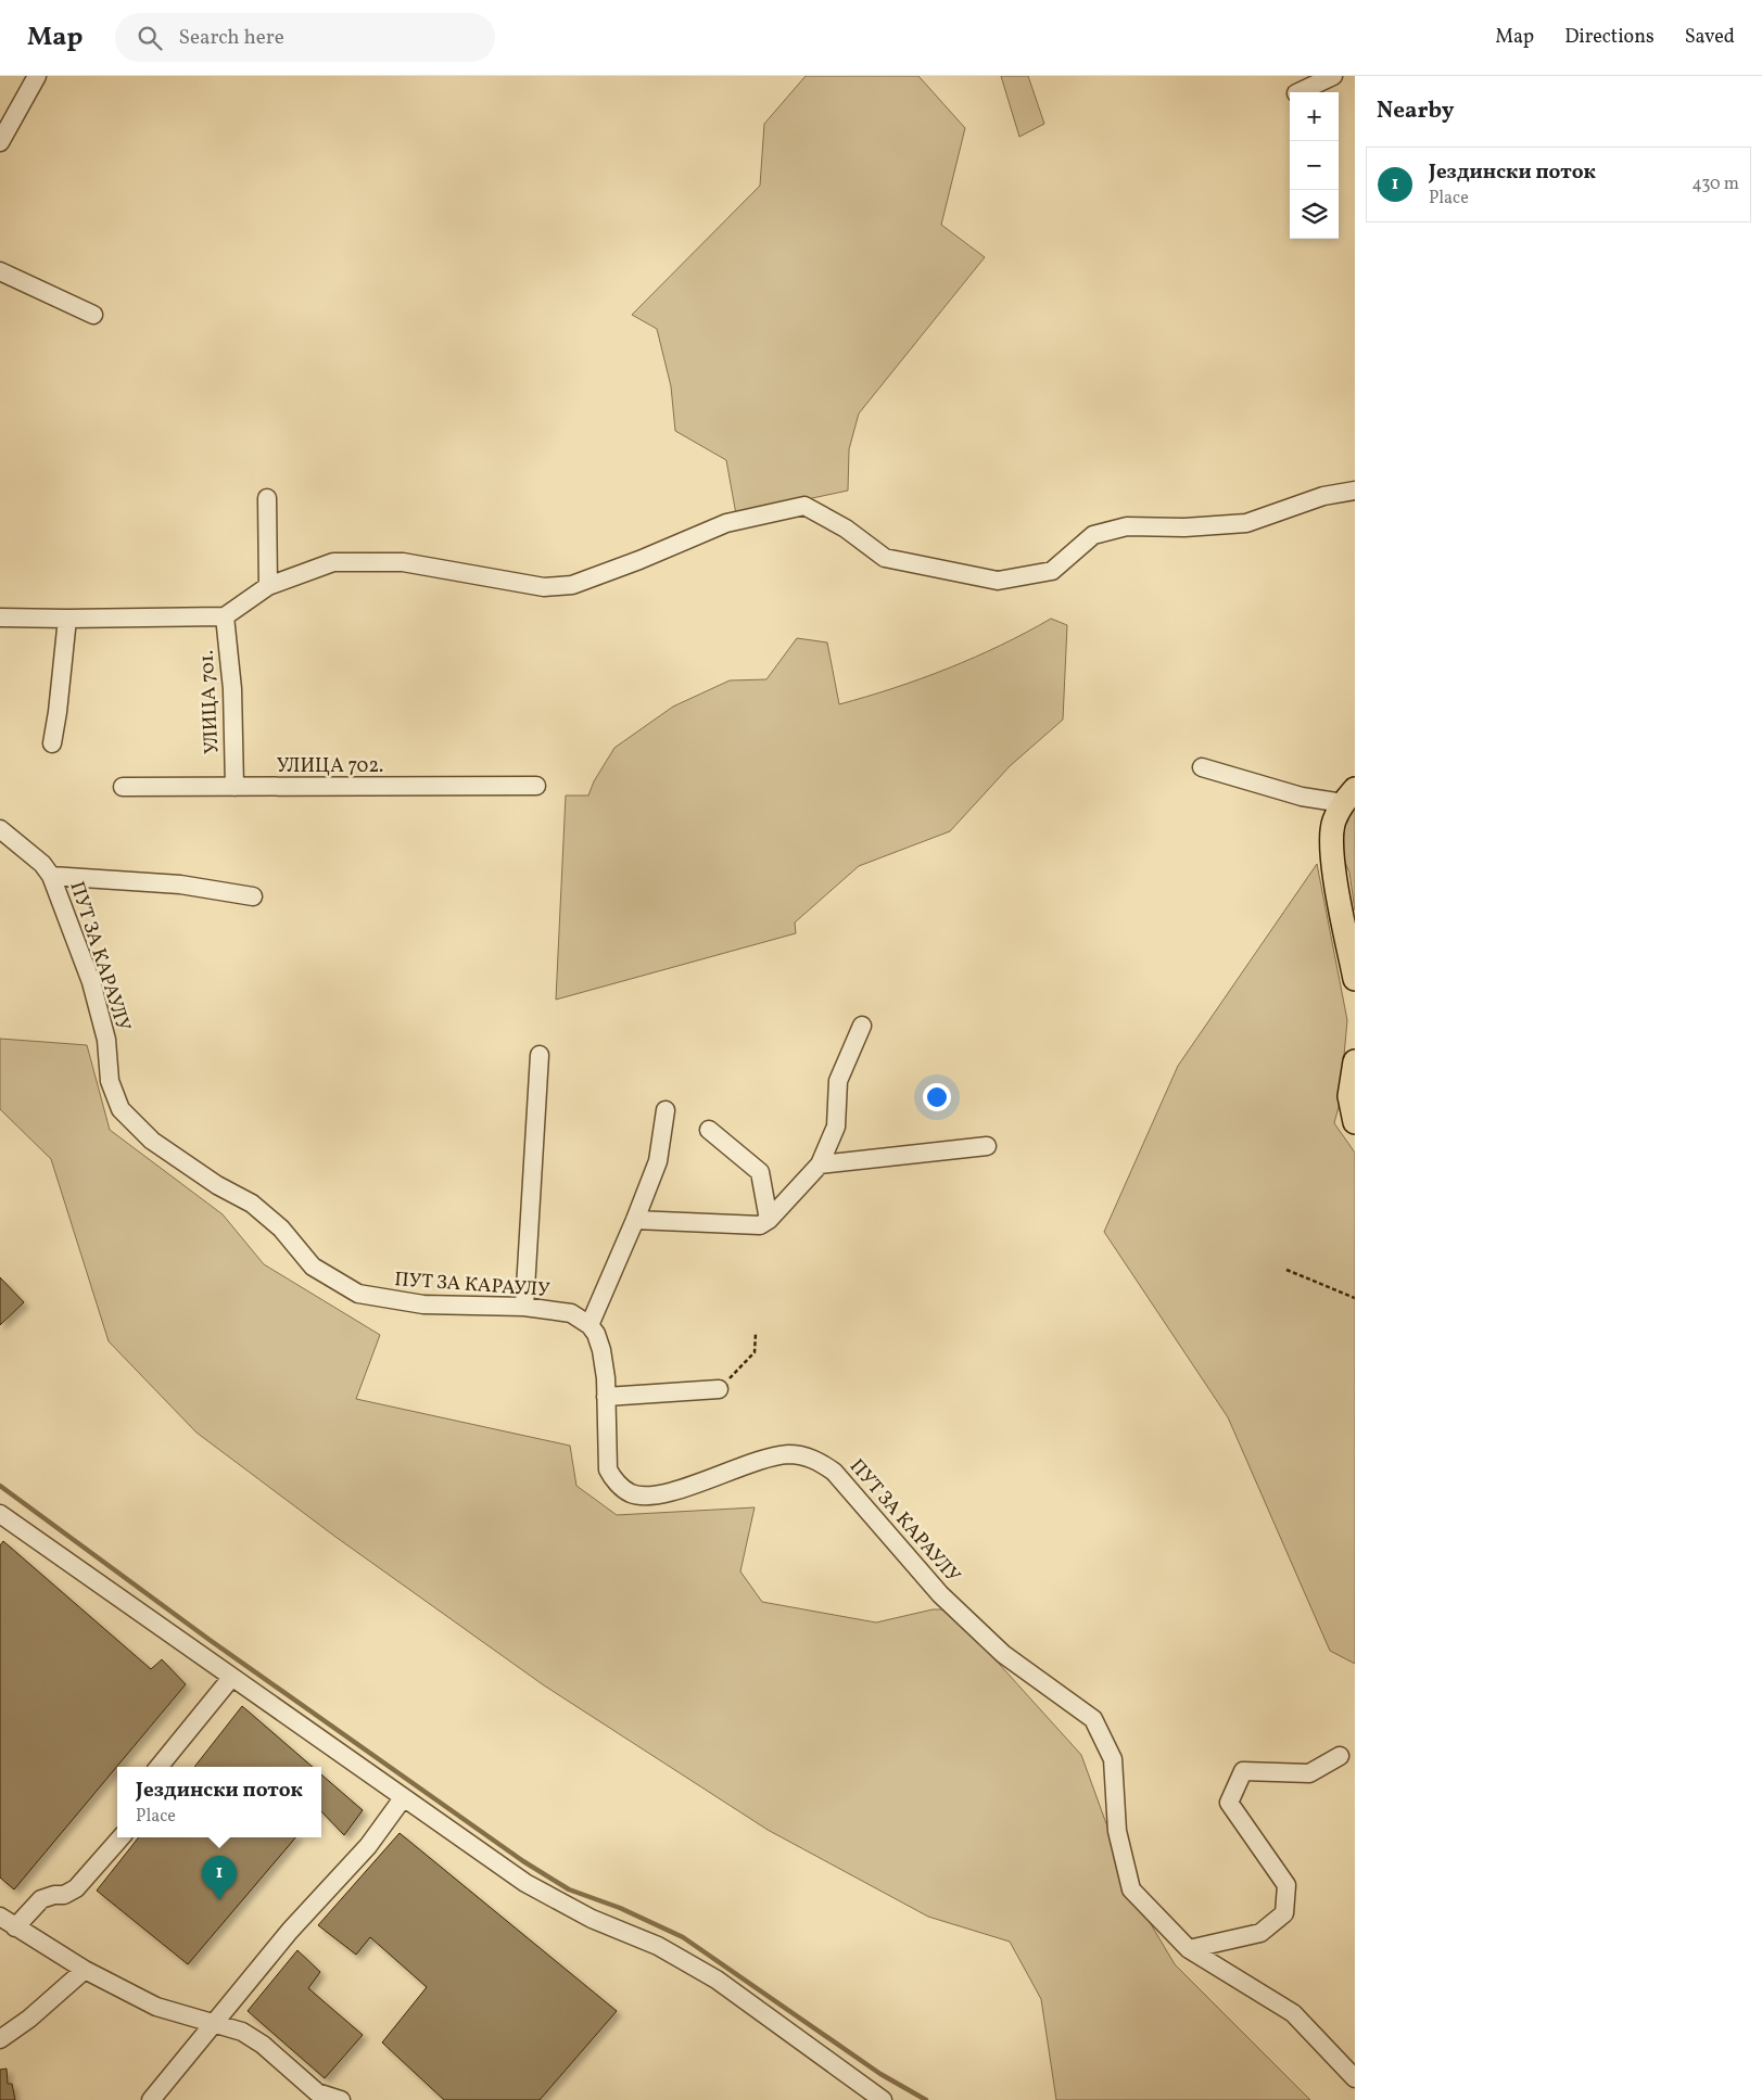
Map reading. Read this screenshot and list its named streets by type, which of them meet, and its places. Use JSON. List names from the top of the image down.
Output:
{
  "streets": {
    "street": ["УЛИЦА 701.", "УЛИЦА 702.", "ПУТ ЗА КАРАУЛУ"]
  },
  "crossings": [
    ["УЛИЦА 701.", "УЛИЦА 702."]
  ],
  "page": {
    "header": "Map",
    "search": "Search here",
    "nav": ["Map", "Directions", "Saved"],
    "heading": "Nearby",
    "map_buttons": ["+", "−"],
    "list": [
      {
        "mark": "1",
        "name": "Јездински поток",
        "note": "Place",
        "value": "430 m"
      }
    ],
    "popup": ["Јездински поток", "Place"],
    "pins": "1"
  }
}
